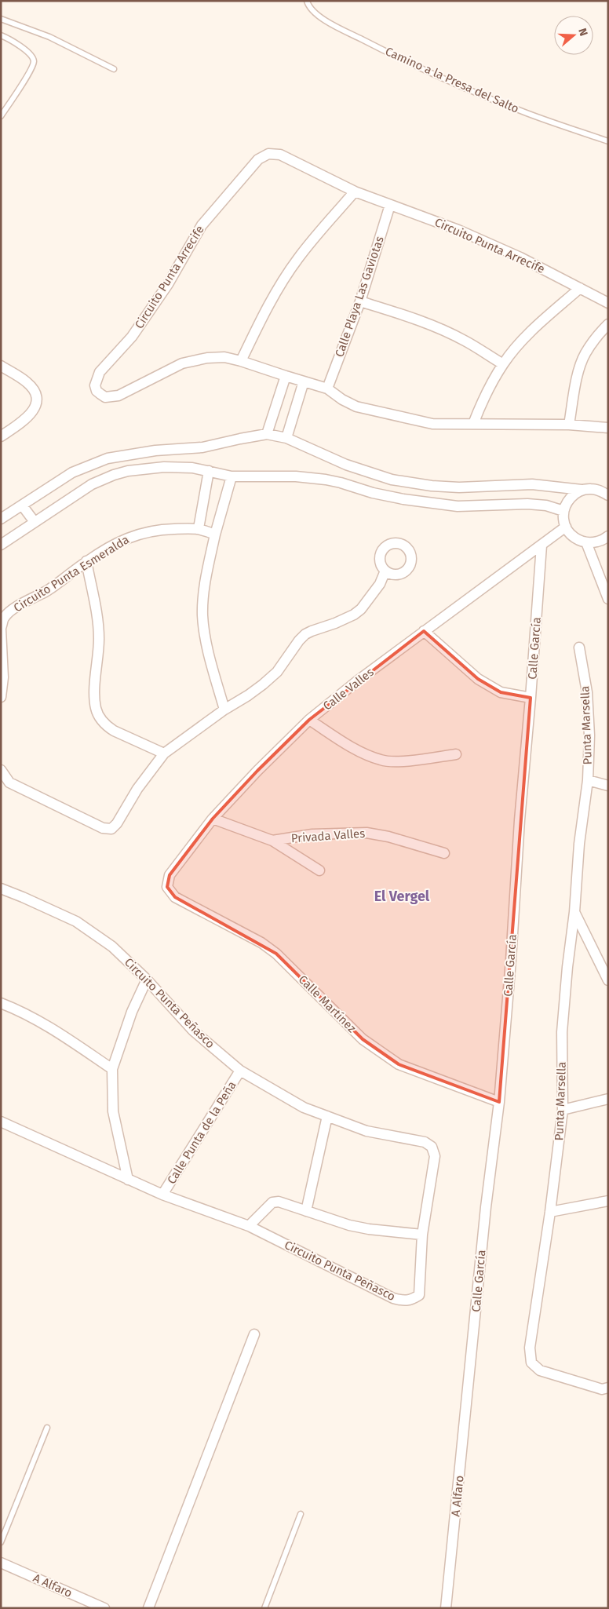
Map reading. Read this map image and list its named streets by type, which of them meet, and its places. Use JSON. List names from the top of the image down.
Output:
{
  "streets": {
    "street": [
      "Circuito Punta Arrecife",
      "Calle Playa Las Gaviotas",
      "Circuito Punta Esmeralda",
      "Calle García",
      "Calle Valles",
      "Punta Marsella",
      "Privada Valles",
      "Circuito Punta Peñasco",
      "Calle Martínez",
      "Calle Punta de la Peña",
      "A Alfaro"
    ],
    "lane": ["Camino a la Presa del Salto"]
  },
  "crossings": [
    ["Circuito Punta Arrecife", "Calle Playa Las Gaviotas"],
    ["Calle García", "Calle Valles"],
    ["Calle García", "Calle Martínez"],
    ["Calle García", "A Alfaro"],
    ["Calle Valles", "Privada Valles"],
    ["Calle Valles", "Calle Martínez"],
    ["Circuito Punta Peñasco", "Calle Punta de la Peña"]
  ],
  "districts": ["El Vergel"],
  "north": "right"
}
